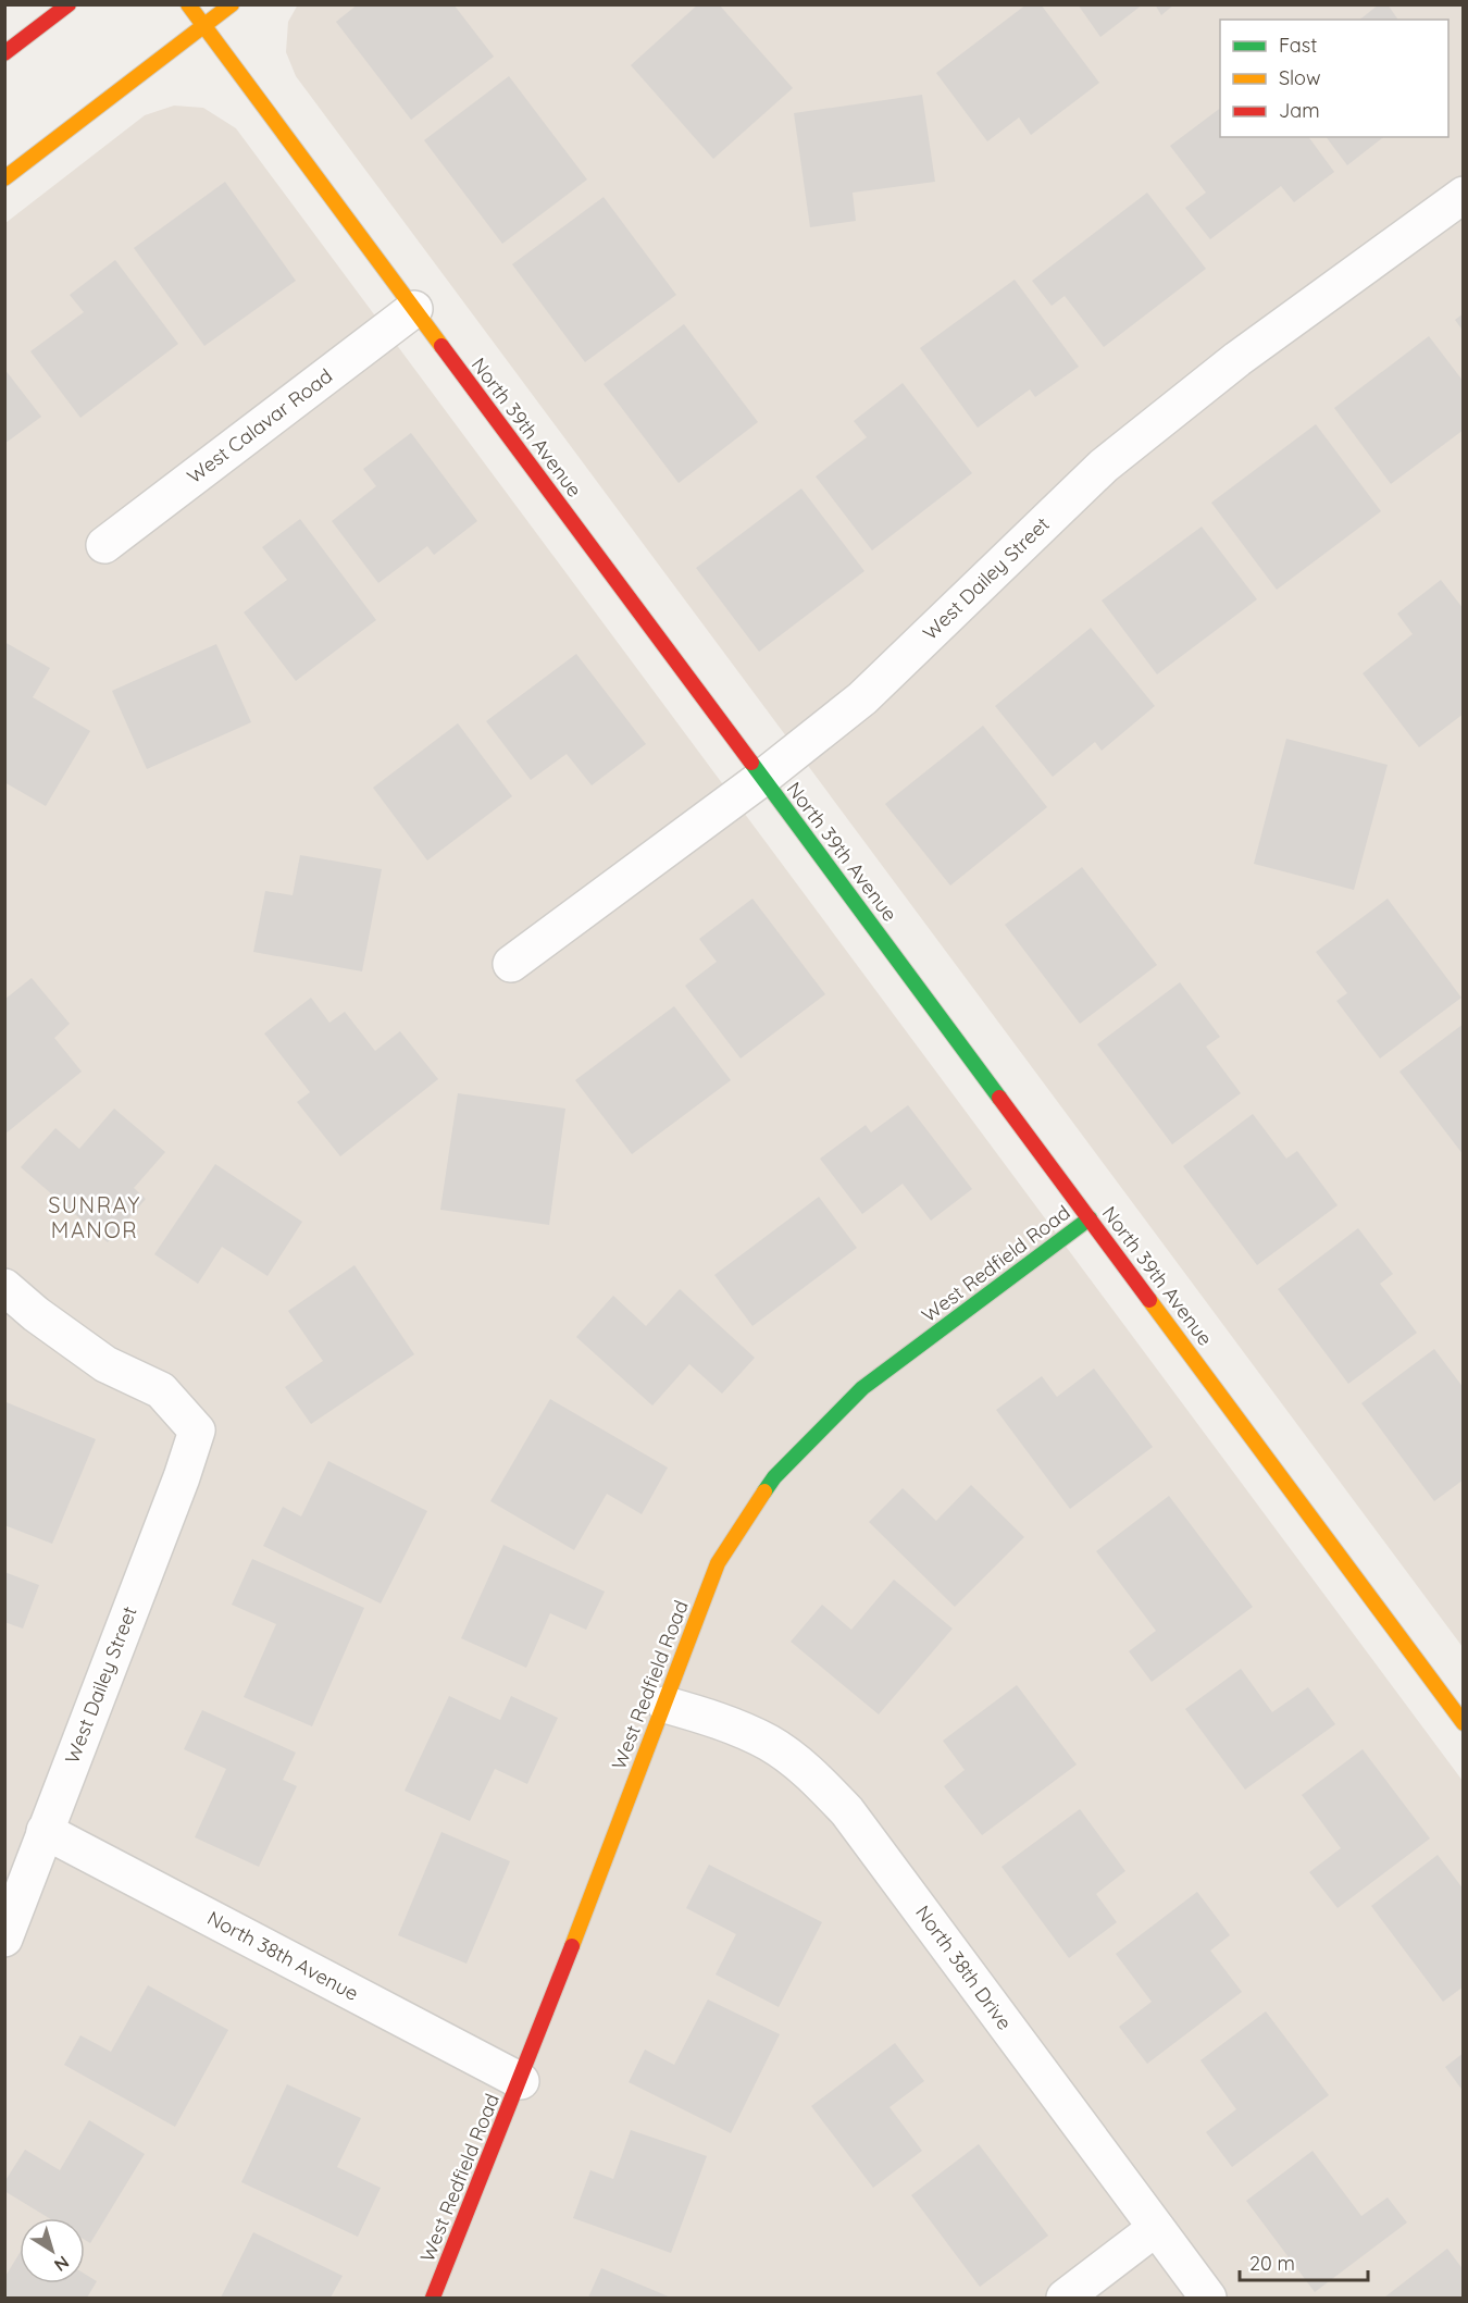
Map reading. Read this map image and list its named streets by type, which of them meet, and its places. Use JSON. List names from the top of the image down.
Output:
{
  "streets": {
    "street": [
      "West Calavar Road",
      "North 39th Avenue",
      "West Dailey Street",
      "West Redfield Road",
      "North 38th Avenue",
      "North 38th Drive"
    ]
  },
  "crossings": [
    ["West Calavar Road", "North 39th Avenue"],
    ["North 39th Avenue", "West Dailey Street"],
    ["North 39th Avenue", "West Redfield Road"],
    ["West Dailey Street", "North 38th Avenue"],
    ["West Redfield Road", "North 38th Avenue"],
    ["West Redfield Road", "North 38th Drive"]
  ],
  "districts": ["SUNRAY MANOR"],
  "legend": ["Fast", "Slow", "Jam"],
  "scale_bar": "20 m",
  "north": "bottom right"
}
